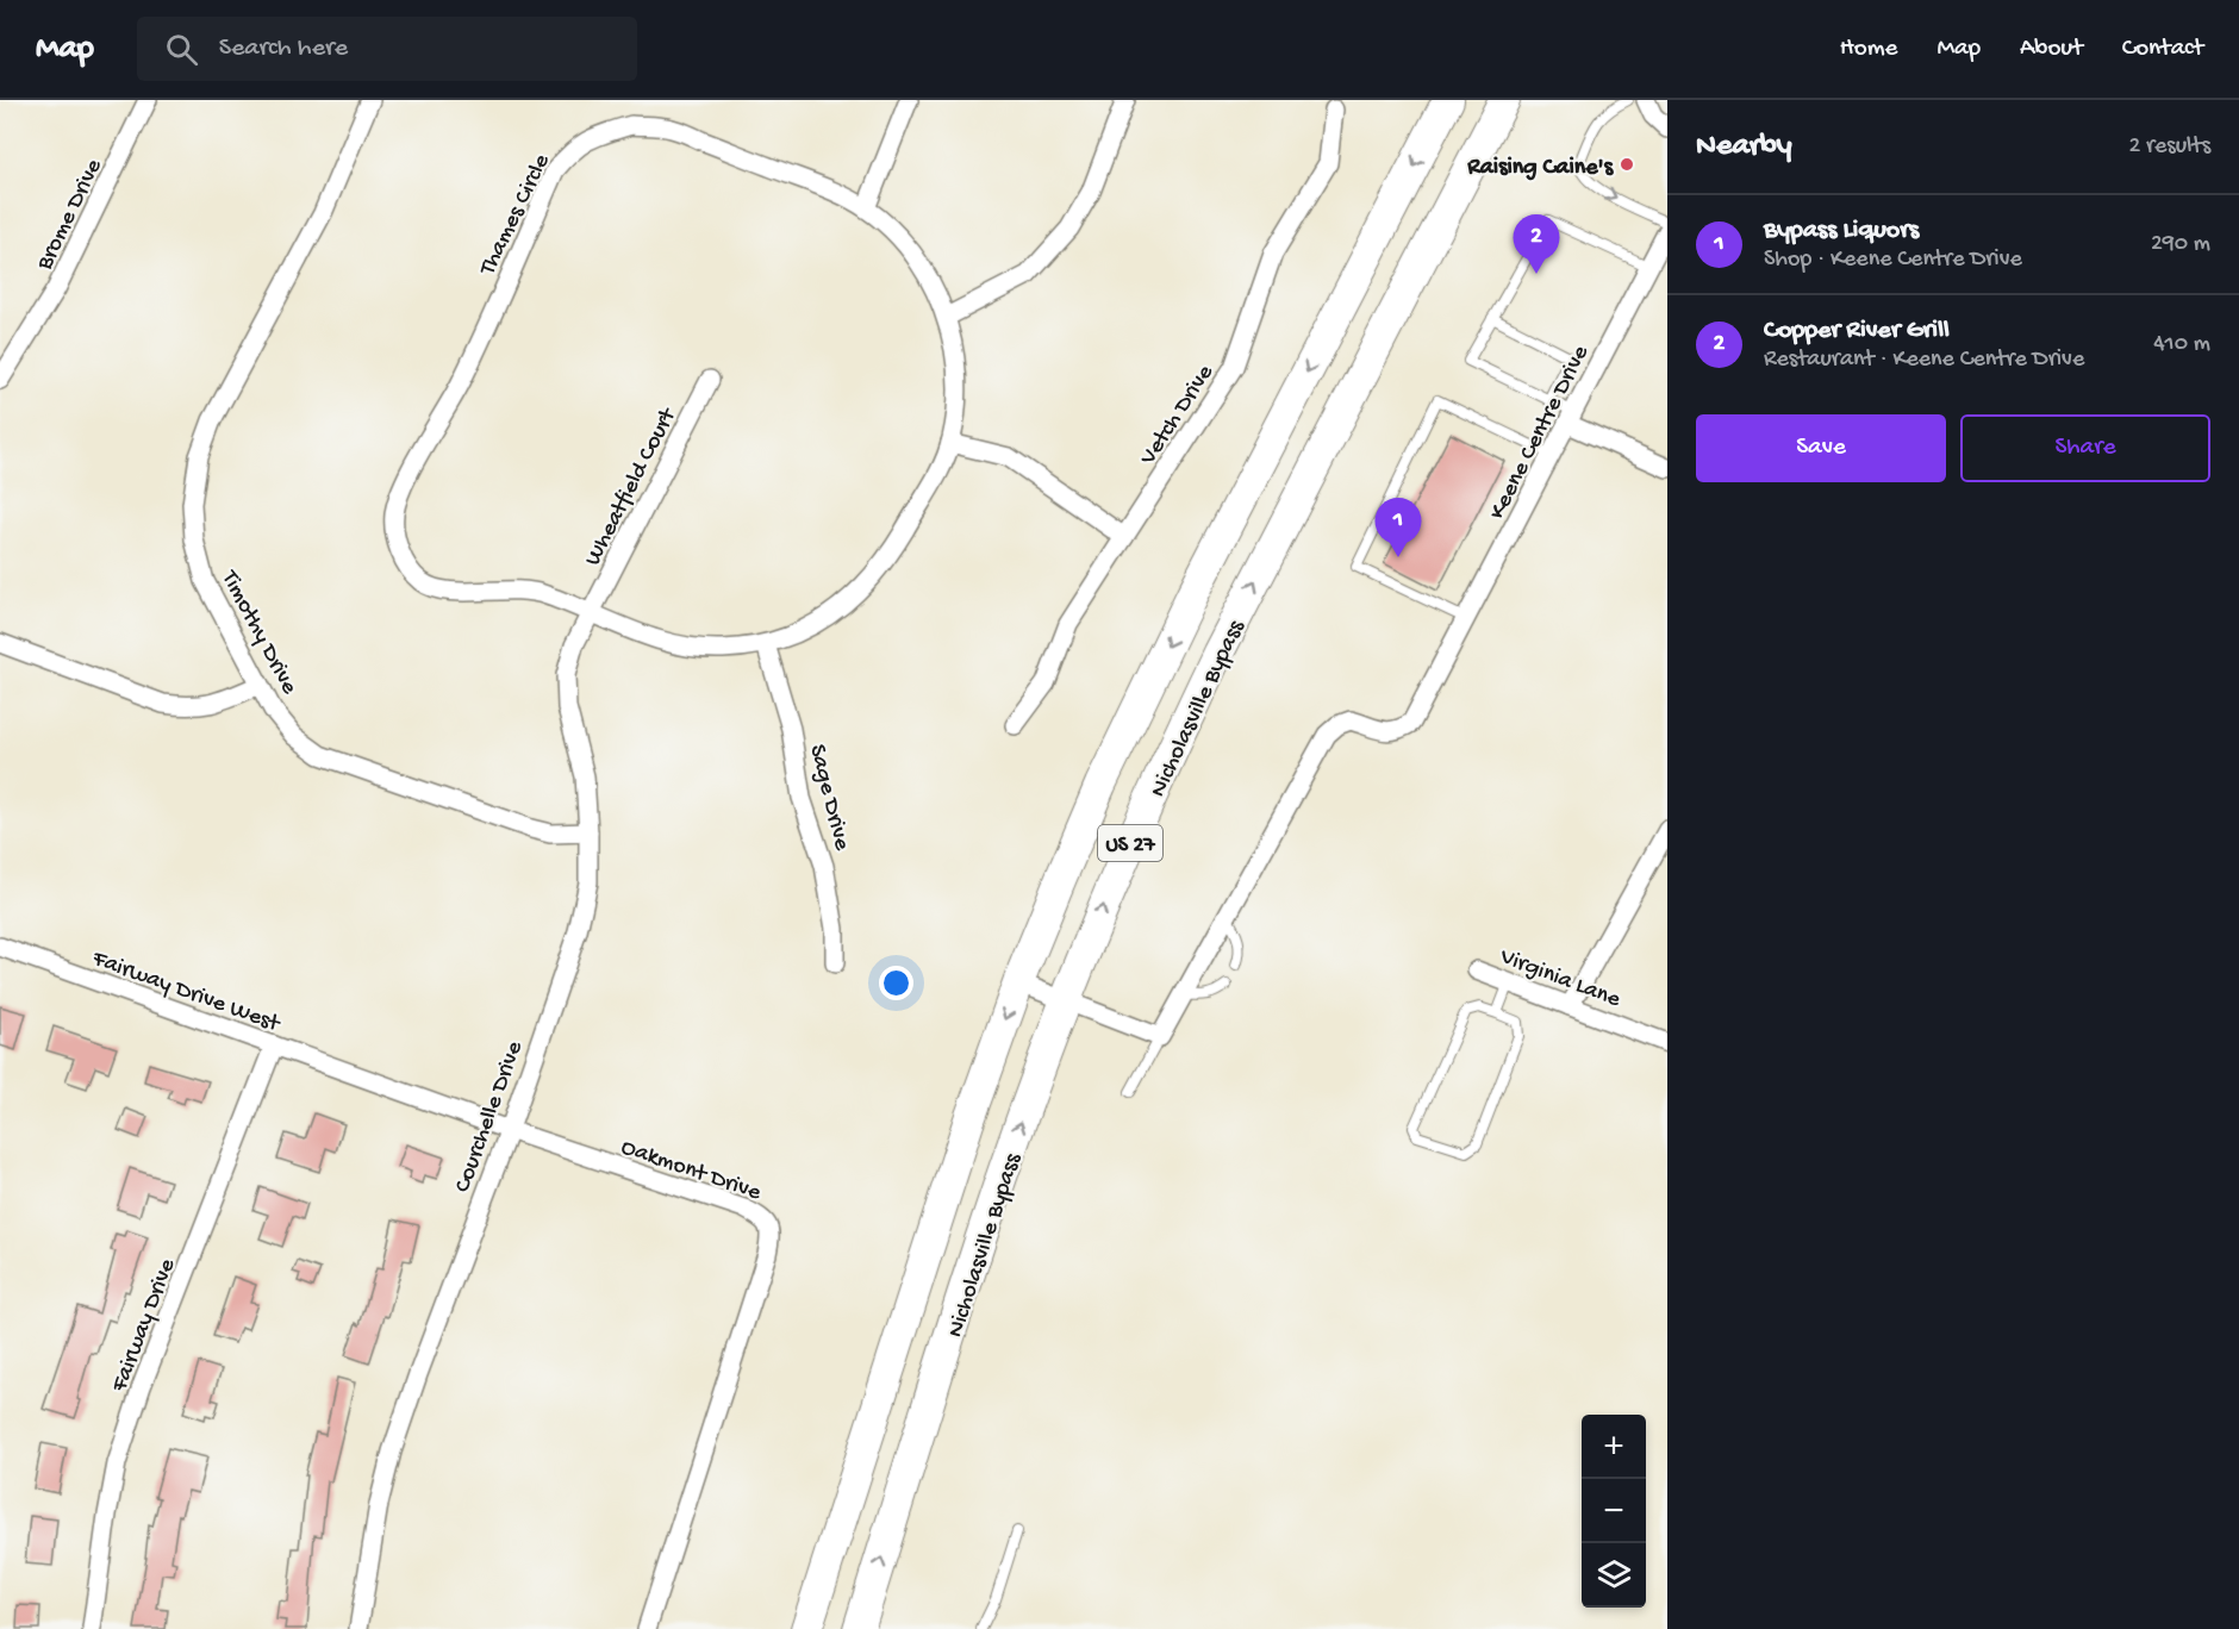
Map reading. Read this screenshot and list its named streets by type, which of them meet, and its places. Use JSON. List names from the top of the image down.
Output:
{
  "streets": {
    "highway": ["Nicholasville Bypass", "US 27"],
    "street": [
      "Brome Drive",
      "Thames Circle",
      "Vetch Drive",
      "Keene Centre Drive",
      "Wheatfield Court",
      "Timothy Drive",
      "Sage Drive",
      "Virginia Lane",
      "Fairway Drive West",
      "Courchelle Drive",
      "Oakmont Drive",
      "Fairway Drive"
    ]
  },
  "crossings": [
    ["Thames Circle", "Wheatfield Court"],
    ["Thames Circle", "Sage Drive"],
    ["Thames Circle", "Courchelle Drive"],
    ["Wheatfield Court", "Courchelle Drive"],
    ["Timothy Drive", "Courchelle Drive"],
    ["Fairway Drive West", "Oakmont Drive"],
    ["Fairway Drive West", "Fairway Drive"],
    ["Courchelle Drive", "Oakmont Drive"]
  ],
  "places": ["Raising Caine's"],
  "page": {
    "header": "Map",
    "search": "Search here",
    "nav": [
      "Home",
      "Map",
      "About",
      "Contact"
    ],
    "heading": ["Nearby", "2 results"],
    "list": [
      {
        "mark": "1",
        "name": "Bypass Liquors",
        "note": "Shop · Keene Centre Drive",
        "value": "290 m"
      },
      {
        "mark": "2",
        "name": "Copper River Grill",
        "note": "Restaurant · Keene Centre Drive",
        "value": "410 m"
      }
    ],
    "pins": ["2", "1"],
    "buttons": ["Save", "Share"],
    "map_buttons": ["+", "−"]
  }
}
